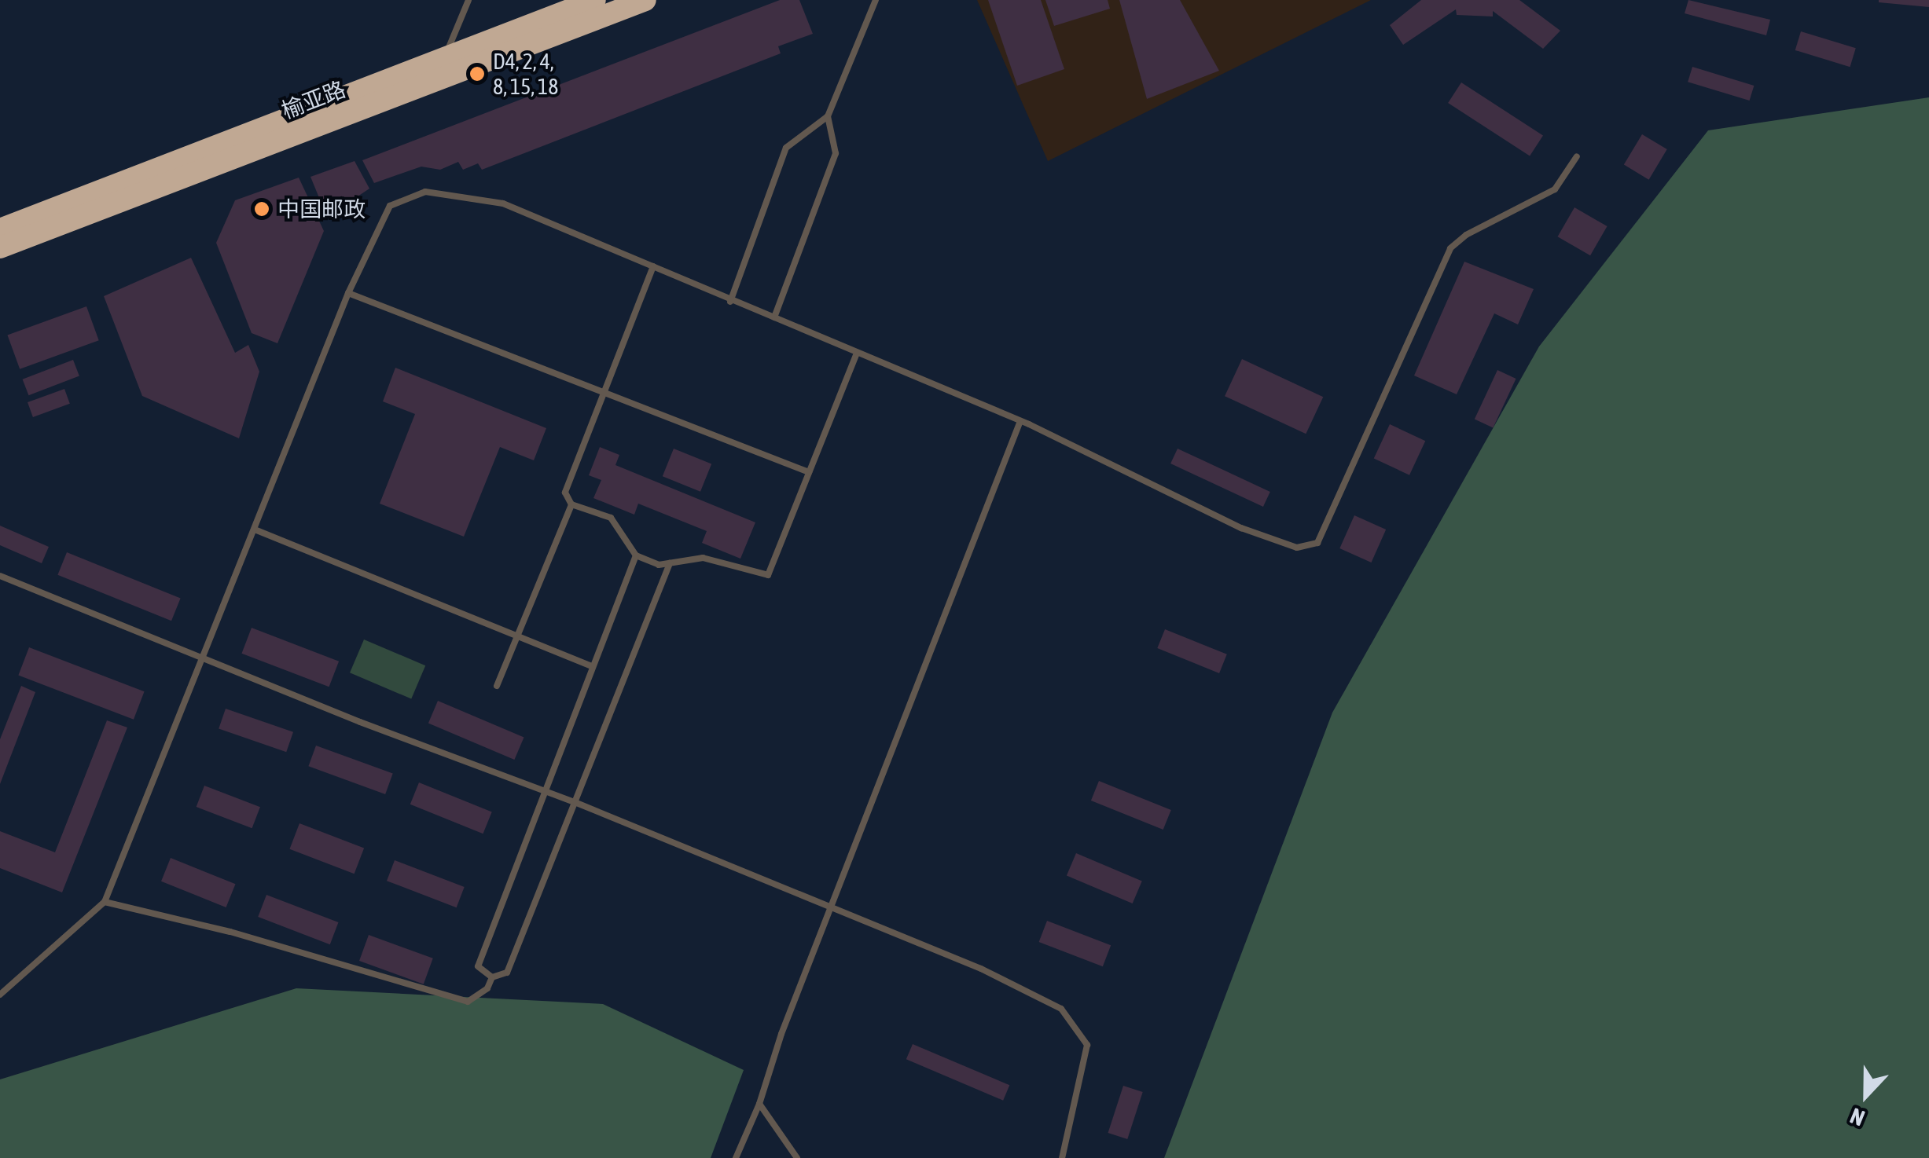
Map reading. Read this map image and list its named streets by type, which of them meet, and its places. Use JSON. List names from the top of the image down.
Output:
{
  "streets": {
    "highway": ["榆亚路"]
  },
  "places": ["D4, 2, 4, 8, 15, 18", "中国邮政"],
  "north": "bottom"
}
